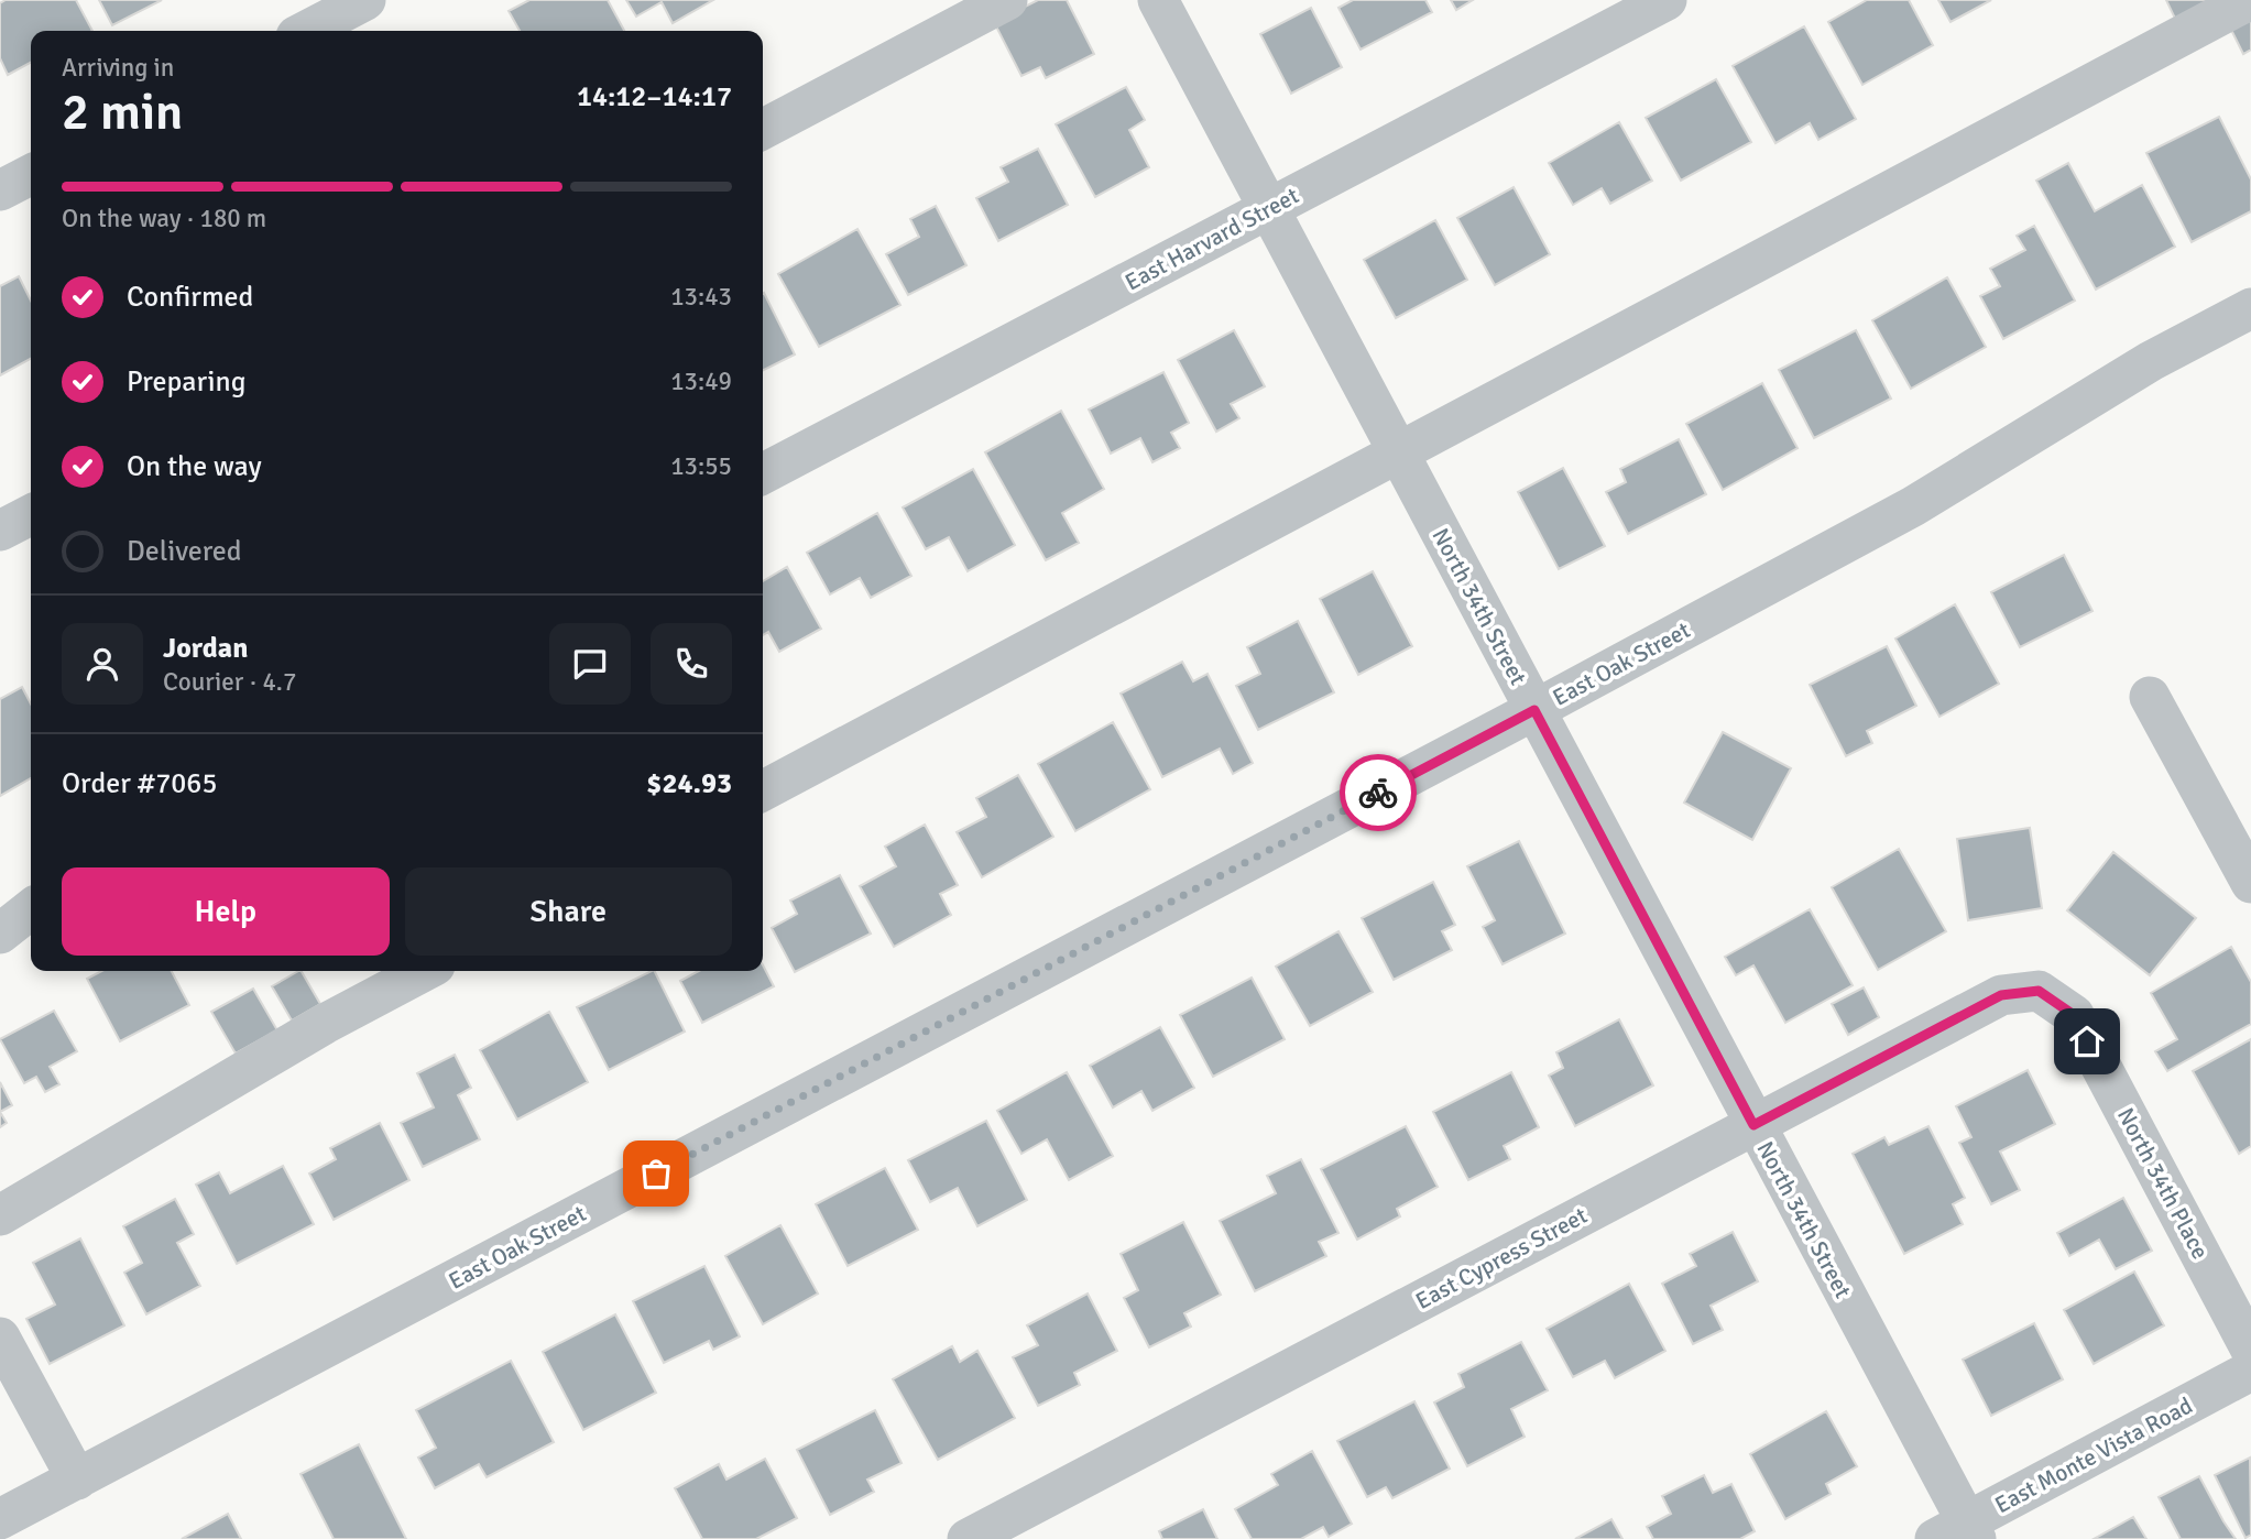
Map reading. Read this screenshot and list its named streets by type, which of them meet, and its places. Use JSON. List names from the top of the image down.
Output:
{
  "streets": {
    "street": [
      "East Harvard Street",
      "North 34th Street",
      "East Oak Street",
      "North 34th Place",
      "East Cypress Street",
      "East Monte Vista Road"
    ]
  },
  "crossings": [
    ["East Harvard Street", "North 34th Street"],
    ["North 34th Street", "East Oak Street"],
    ["North 34th Street", "East Cypress Street"],
    ["North 34th Street", "East Monte Vista Road"],
    ["North 34th Place", "East Cypress Street"]
  ],
  "page": {
    "heading": ["2 min", "Arriving in", "14:12–14:17"],
    "panel": [
      "Jordan",
      "Courier · 4.7",
      "Order #7065",
      "$24.93"
    ],
    "bar": "On the way · 180 m",
    "list": [
      ["Confirmed", "13:43"],
      ["Preparing", "13:49"],
      ["On the way", "13:55"],
      "Delivered"
    ],
    "buttons": ["Help", "Share"]
  }
}
